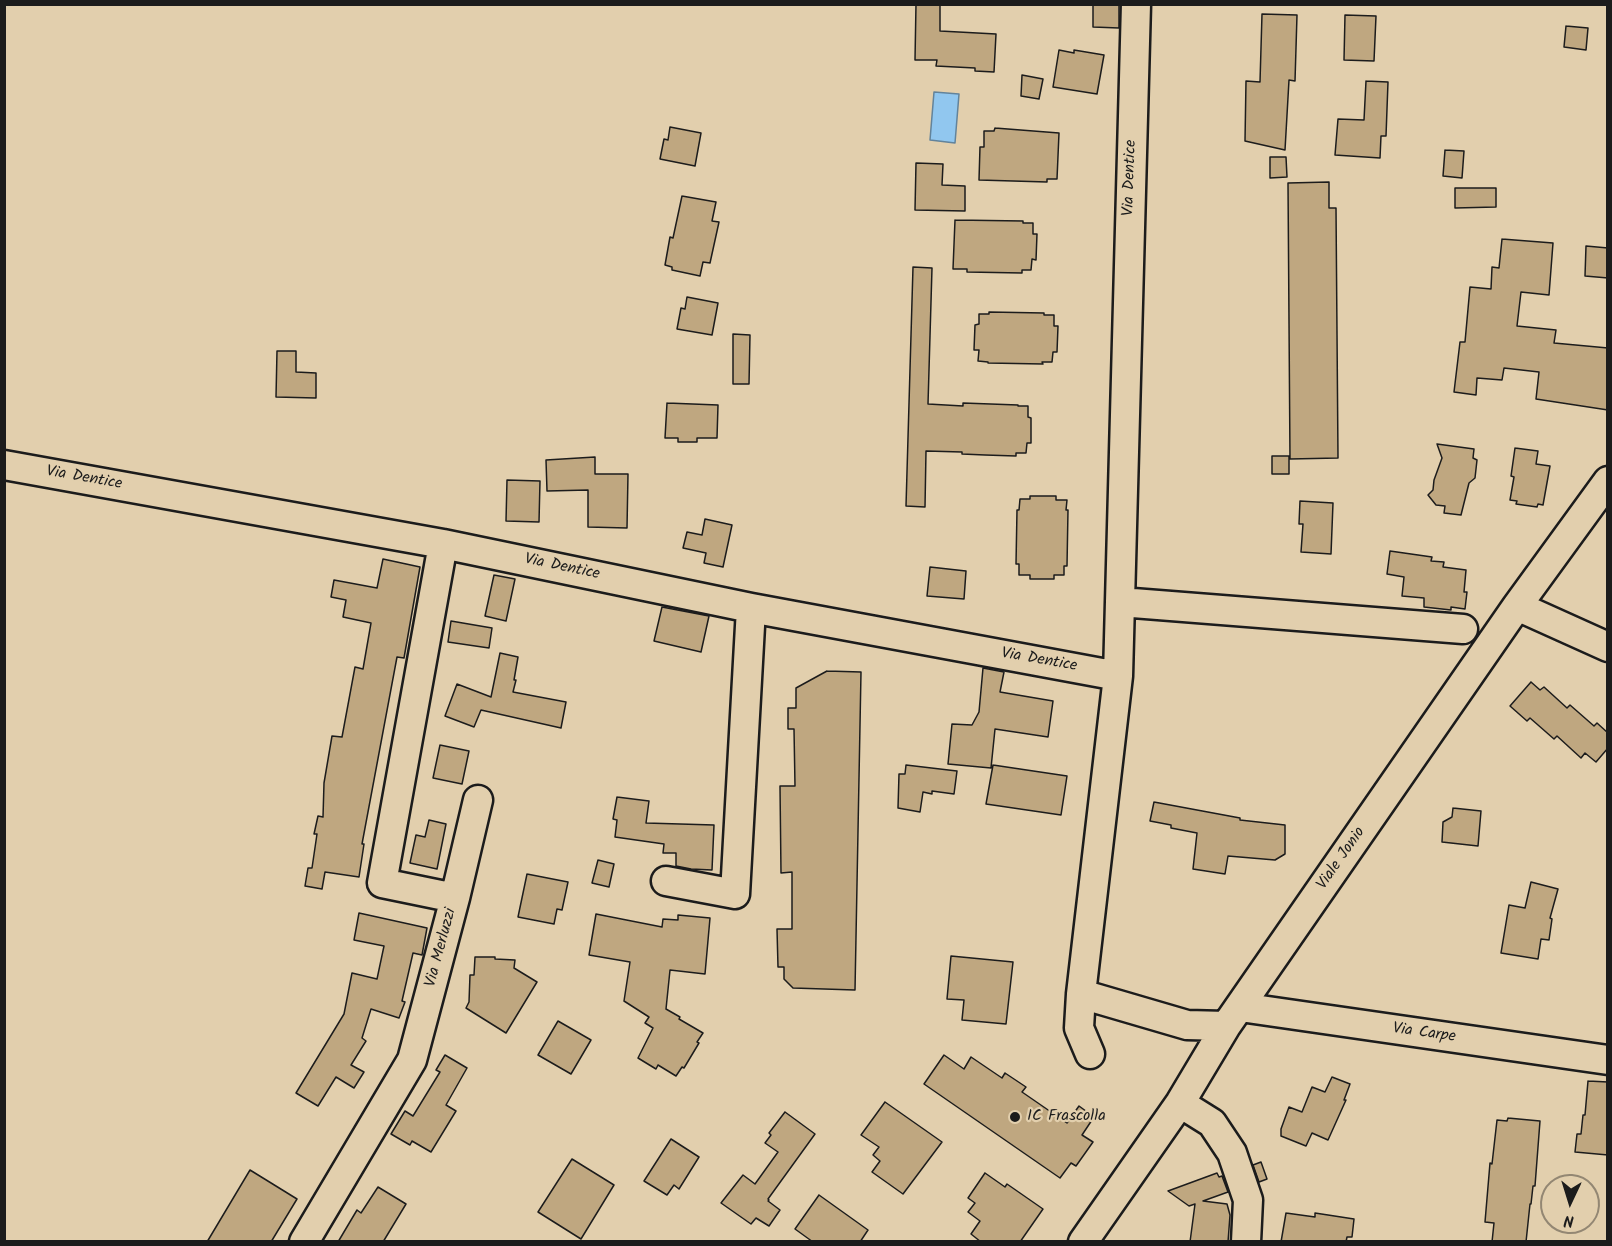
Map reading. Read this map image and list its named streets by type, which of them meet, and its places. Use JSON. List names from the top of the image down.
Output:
{
  "streets": {
    "street": [
      "Via Dentice",
      "Viale Jonio",
      "Via Merluzzi",
      "Via Carpe"
    ]
  },
  "crossings": [
    ["Via Dentice", "Via Merluzzi"],
    ["Viale Jonio", "Via Carpe"]
  ],
  "places": ["IC Frascolla"],
  "north": "bottom"
}
